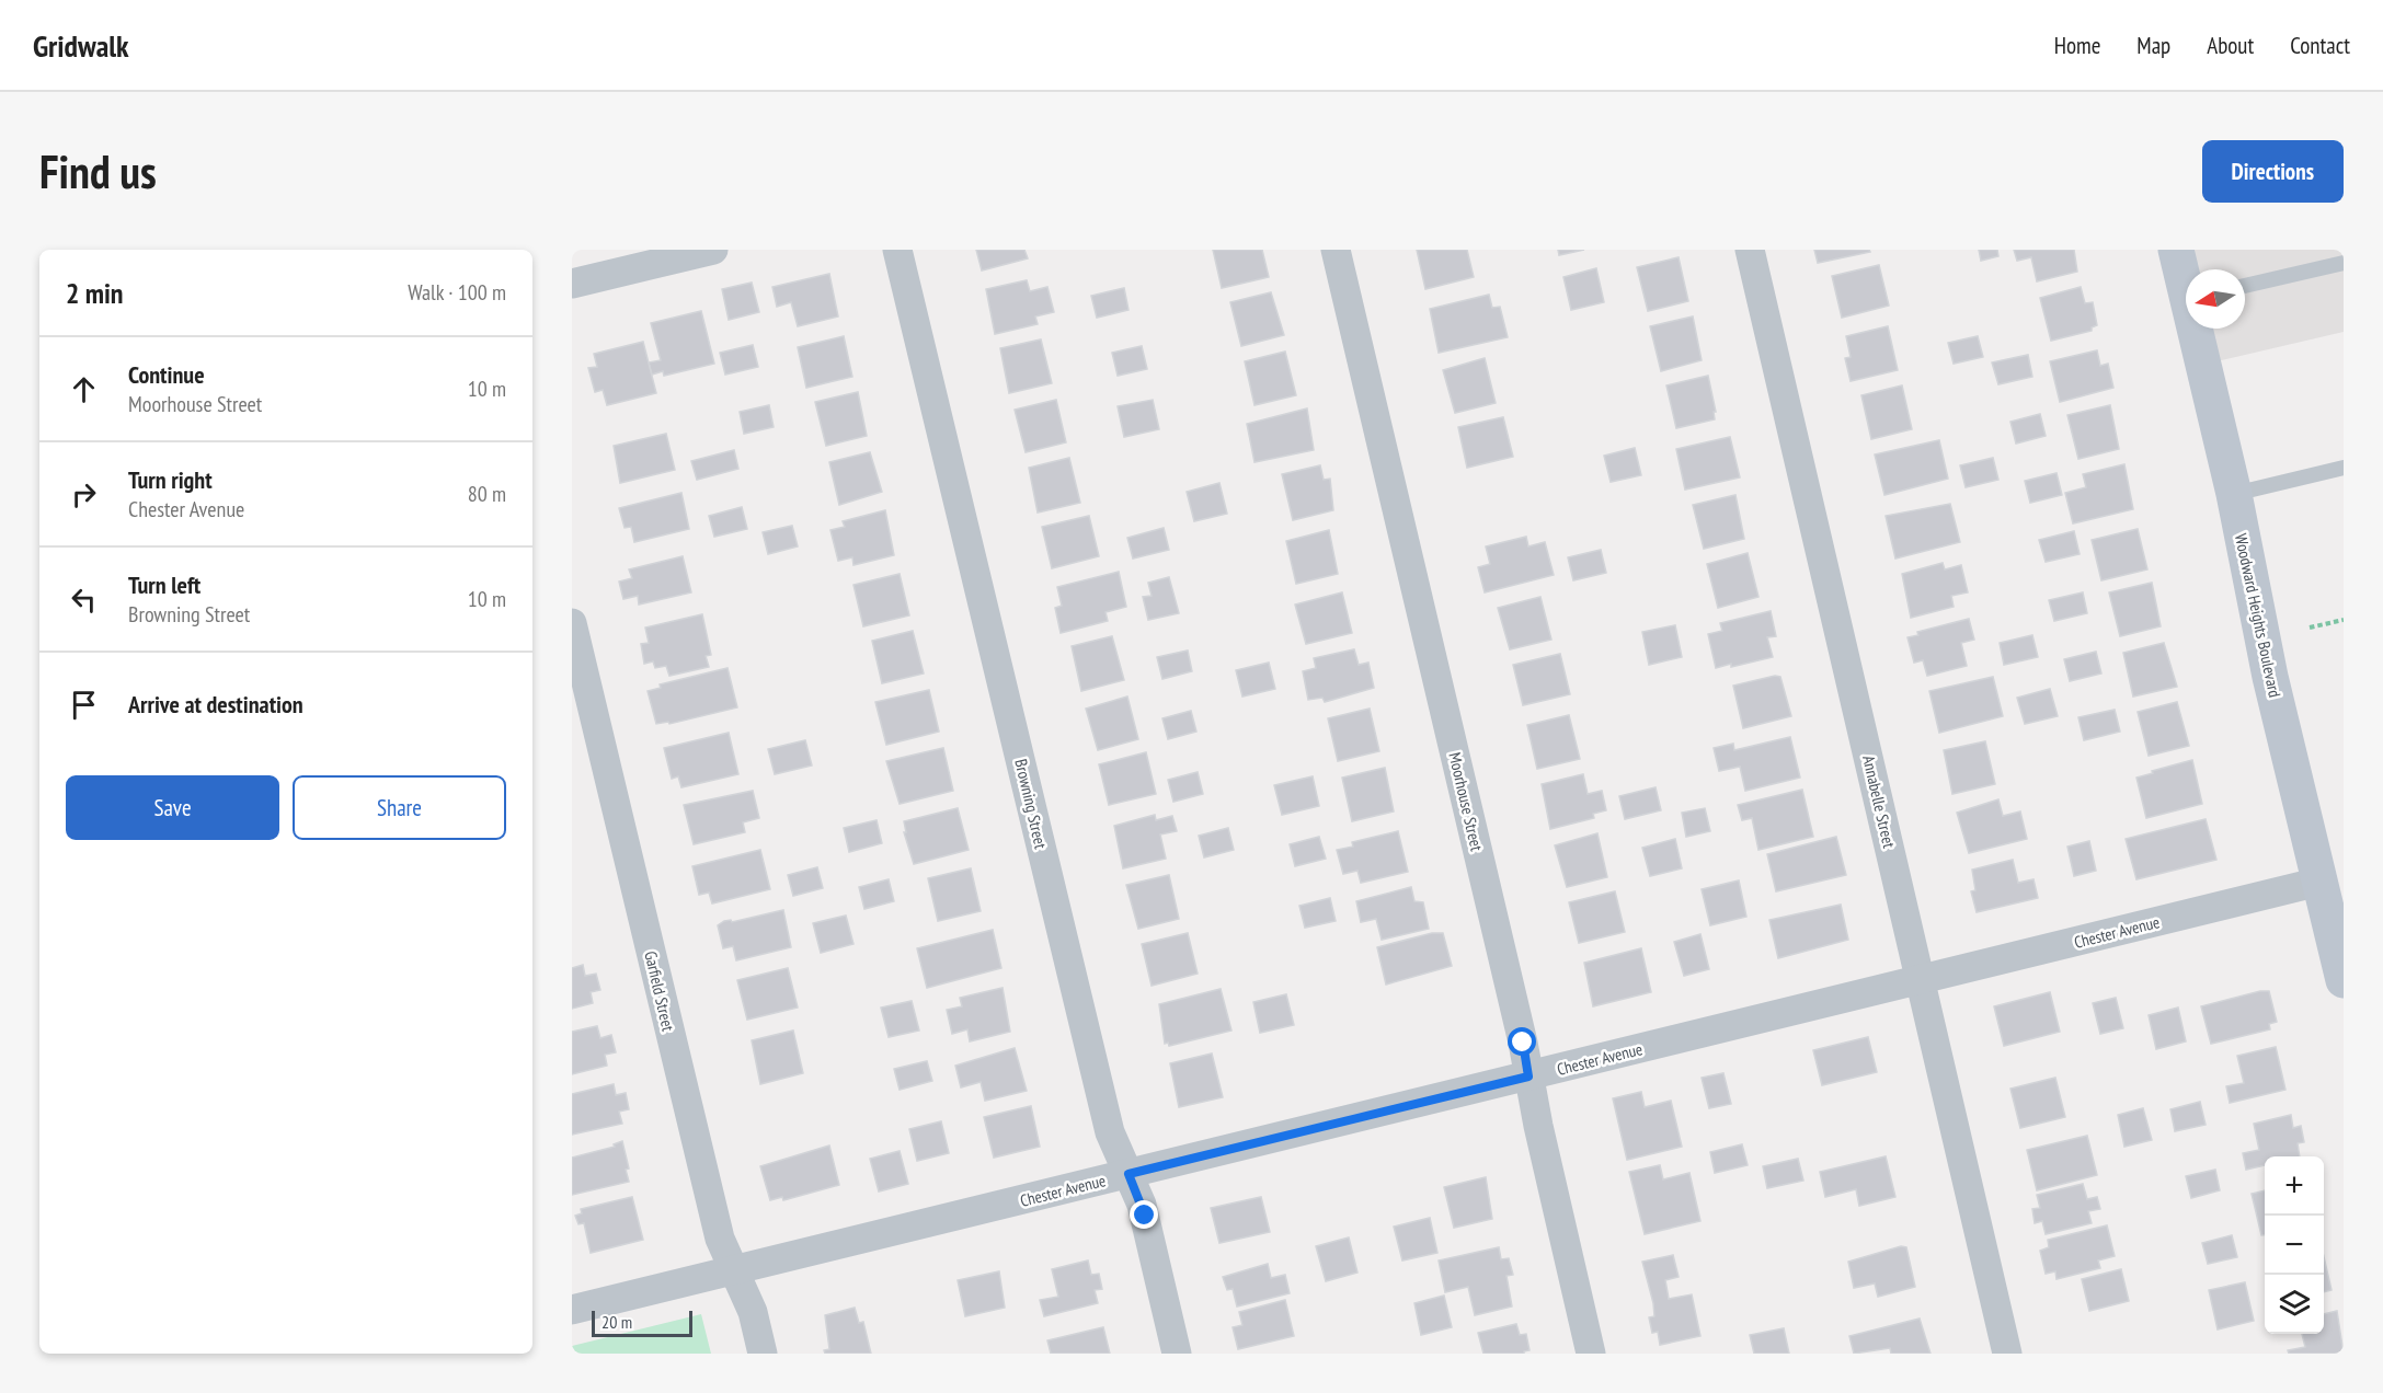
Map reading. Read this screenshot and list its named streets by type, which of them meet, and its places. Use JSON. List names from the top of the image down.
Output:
{
  "streets": {
    "street": [
      "Woodward Heights Boulevard",
      "Moorhouse Street",
      "Annabelle Street",
      "Browning Street",
      "Chester Avenue",
      "Garfield Street"
    ]
  },
  "crossings": [
    ["Woodward Heights Boulevard", "Chester Avenue"],
    ["Moorhouse Street", "Chester Avenue"],
    ["Annabelle Street", "Chester Avenue"],
    ["Browning Street", "Chester Avenue"],
    ["Chester Avenue", "Garfield Street"]
  ],
  "scale_bar": "20 m",
  "north": "left",
  "page": {
    "header": "Gridwalk",
    "nav": [
      "Home",
      "Map",
      "About",
      "Contact"
    ],
    "buttons": [
      "Directions",
      ["Save", "Share"]
    ],
    "title": "Find us",
    "heading": ["2 min", "Walk · 100 m"],
    "list": [
      ["Continue", "Moorhouse Street", "10 m"],
      ["Turn right", "Chester Avenue", "80 m"],
      ["Turn left", "Browning Street", "10 m"],
      "Arrive at destination"
    ],
    "map_buttons": ["+", "−"],
    "scale": "20 m"
  }
}
